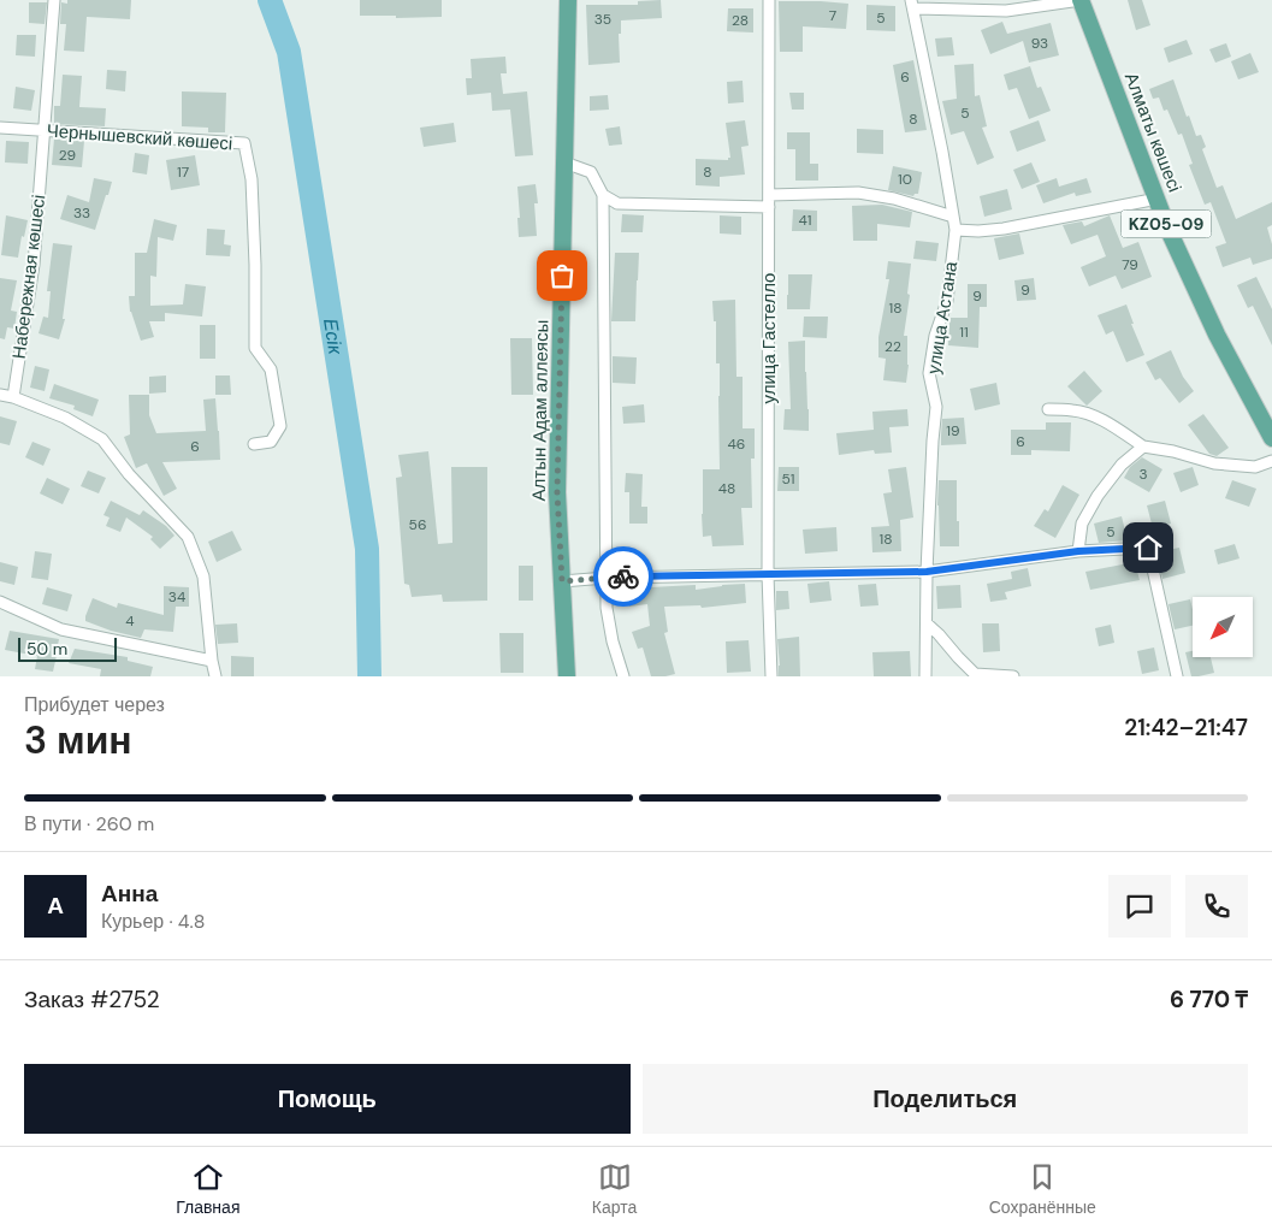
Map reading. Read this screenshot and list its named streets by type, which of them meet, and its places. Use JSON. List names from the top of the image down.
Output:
{
  "streets": {
    "main road": ["Алматы көшесі", "KZ05-09", "Алтын Адам аллеясы"],
    "street": [
      "Чернышевский көшесі",
      "Набережная көшесі",
      "улица Астана",
      "улица Гастелло"
    ]
  },
  "crossings": [
    ["Чернышевский көшесі", "Набережная көшесі"]
  ],
  "water": ["Есік"],
  "house_numbers": [
    "7",
    "5",
    "35",
    "28",
    "93",
    "6",
    "5",
    "8",
    "29",
    "17",
    "8",
    "10",
    "33",
    "41",
    "79",
    "9",
    "9",
    "18",
    "11",
    "22",
    "19",
    "6",
    "46",
    "6",
    "3",
    "51",
    "48",
    "56",
    "5",
    "18",
    "34",
    "4"
  ],
  "scale_bar": "50 m",
  "north": "bottom left",
  "page": {
    "scale": "50 m",
    "heading": ["3 мин", "Прибудет через", "21:42–21:47"],
    "panel": [
      "Анна",
      "Курьер · 4.8",
      "Заказ #2752",
      "6 770 ₸"
    ],
    "bar": "В пути · 260 m",
    "round": "А",
    "buttons": ["Помощь", "Поделиться"],
    "tabs": ["Главная", "Карта", "Сохранённые"]
  }
}
